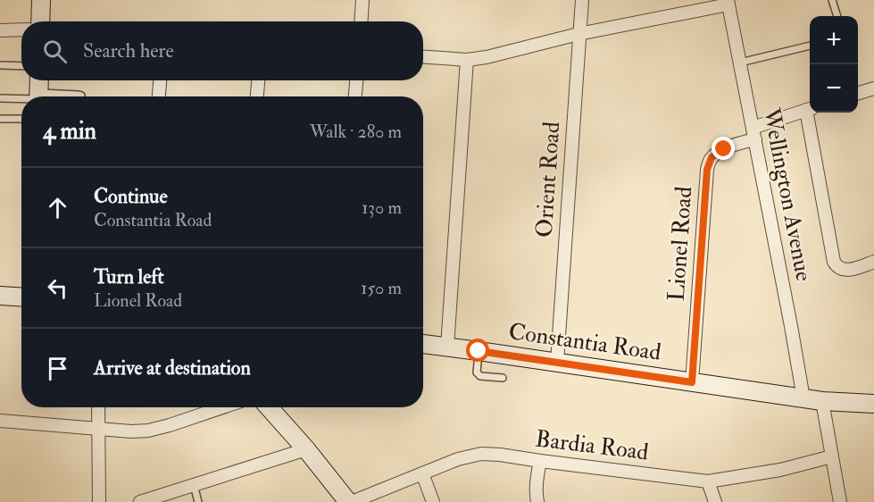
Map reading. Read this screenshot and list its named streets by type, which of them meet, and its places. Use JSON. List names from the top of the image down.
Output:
{
  "streets": {
    "main road": ["Constantia Road"],
    "street": [
      "Orient Road",
      "Wellington Avenue",
      "Lionel Road",
      "Bardia Road"
    ]
  },
  "crossings": [
    ["Orient Road", "Constantia Road"],
    ["Wellington Avenue", "Lionel Road"],
    ["Wellington Avenue", "Constantia Road"],
    ["Lionel Road", "Constantia Road"]
  ],
  "page": {
    "map_buttons": ["+", "−"],
    "search": "Search here",
    "heading": ["4 min", "Walk · 280 m"],
    "list": [
      ["Continue", "Constantia Road", "130 m"],
      ["Turn left", "Lionel Road", "150 m"],
      "Arrive at destination"
    ]
  }
}
